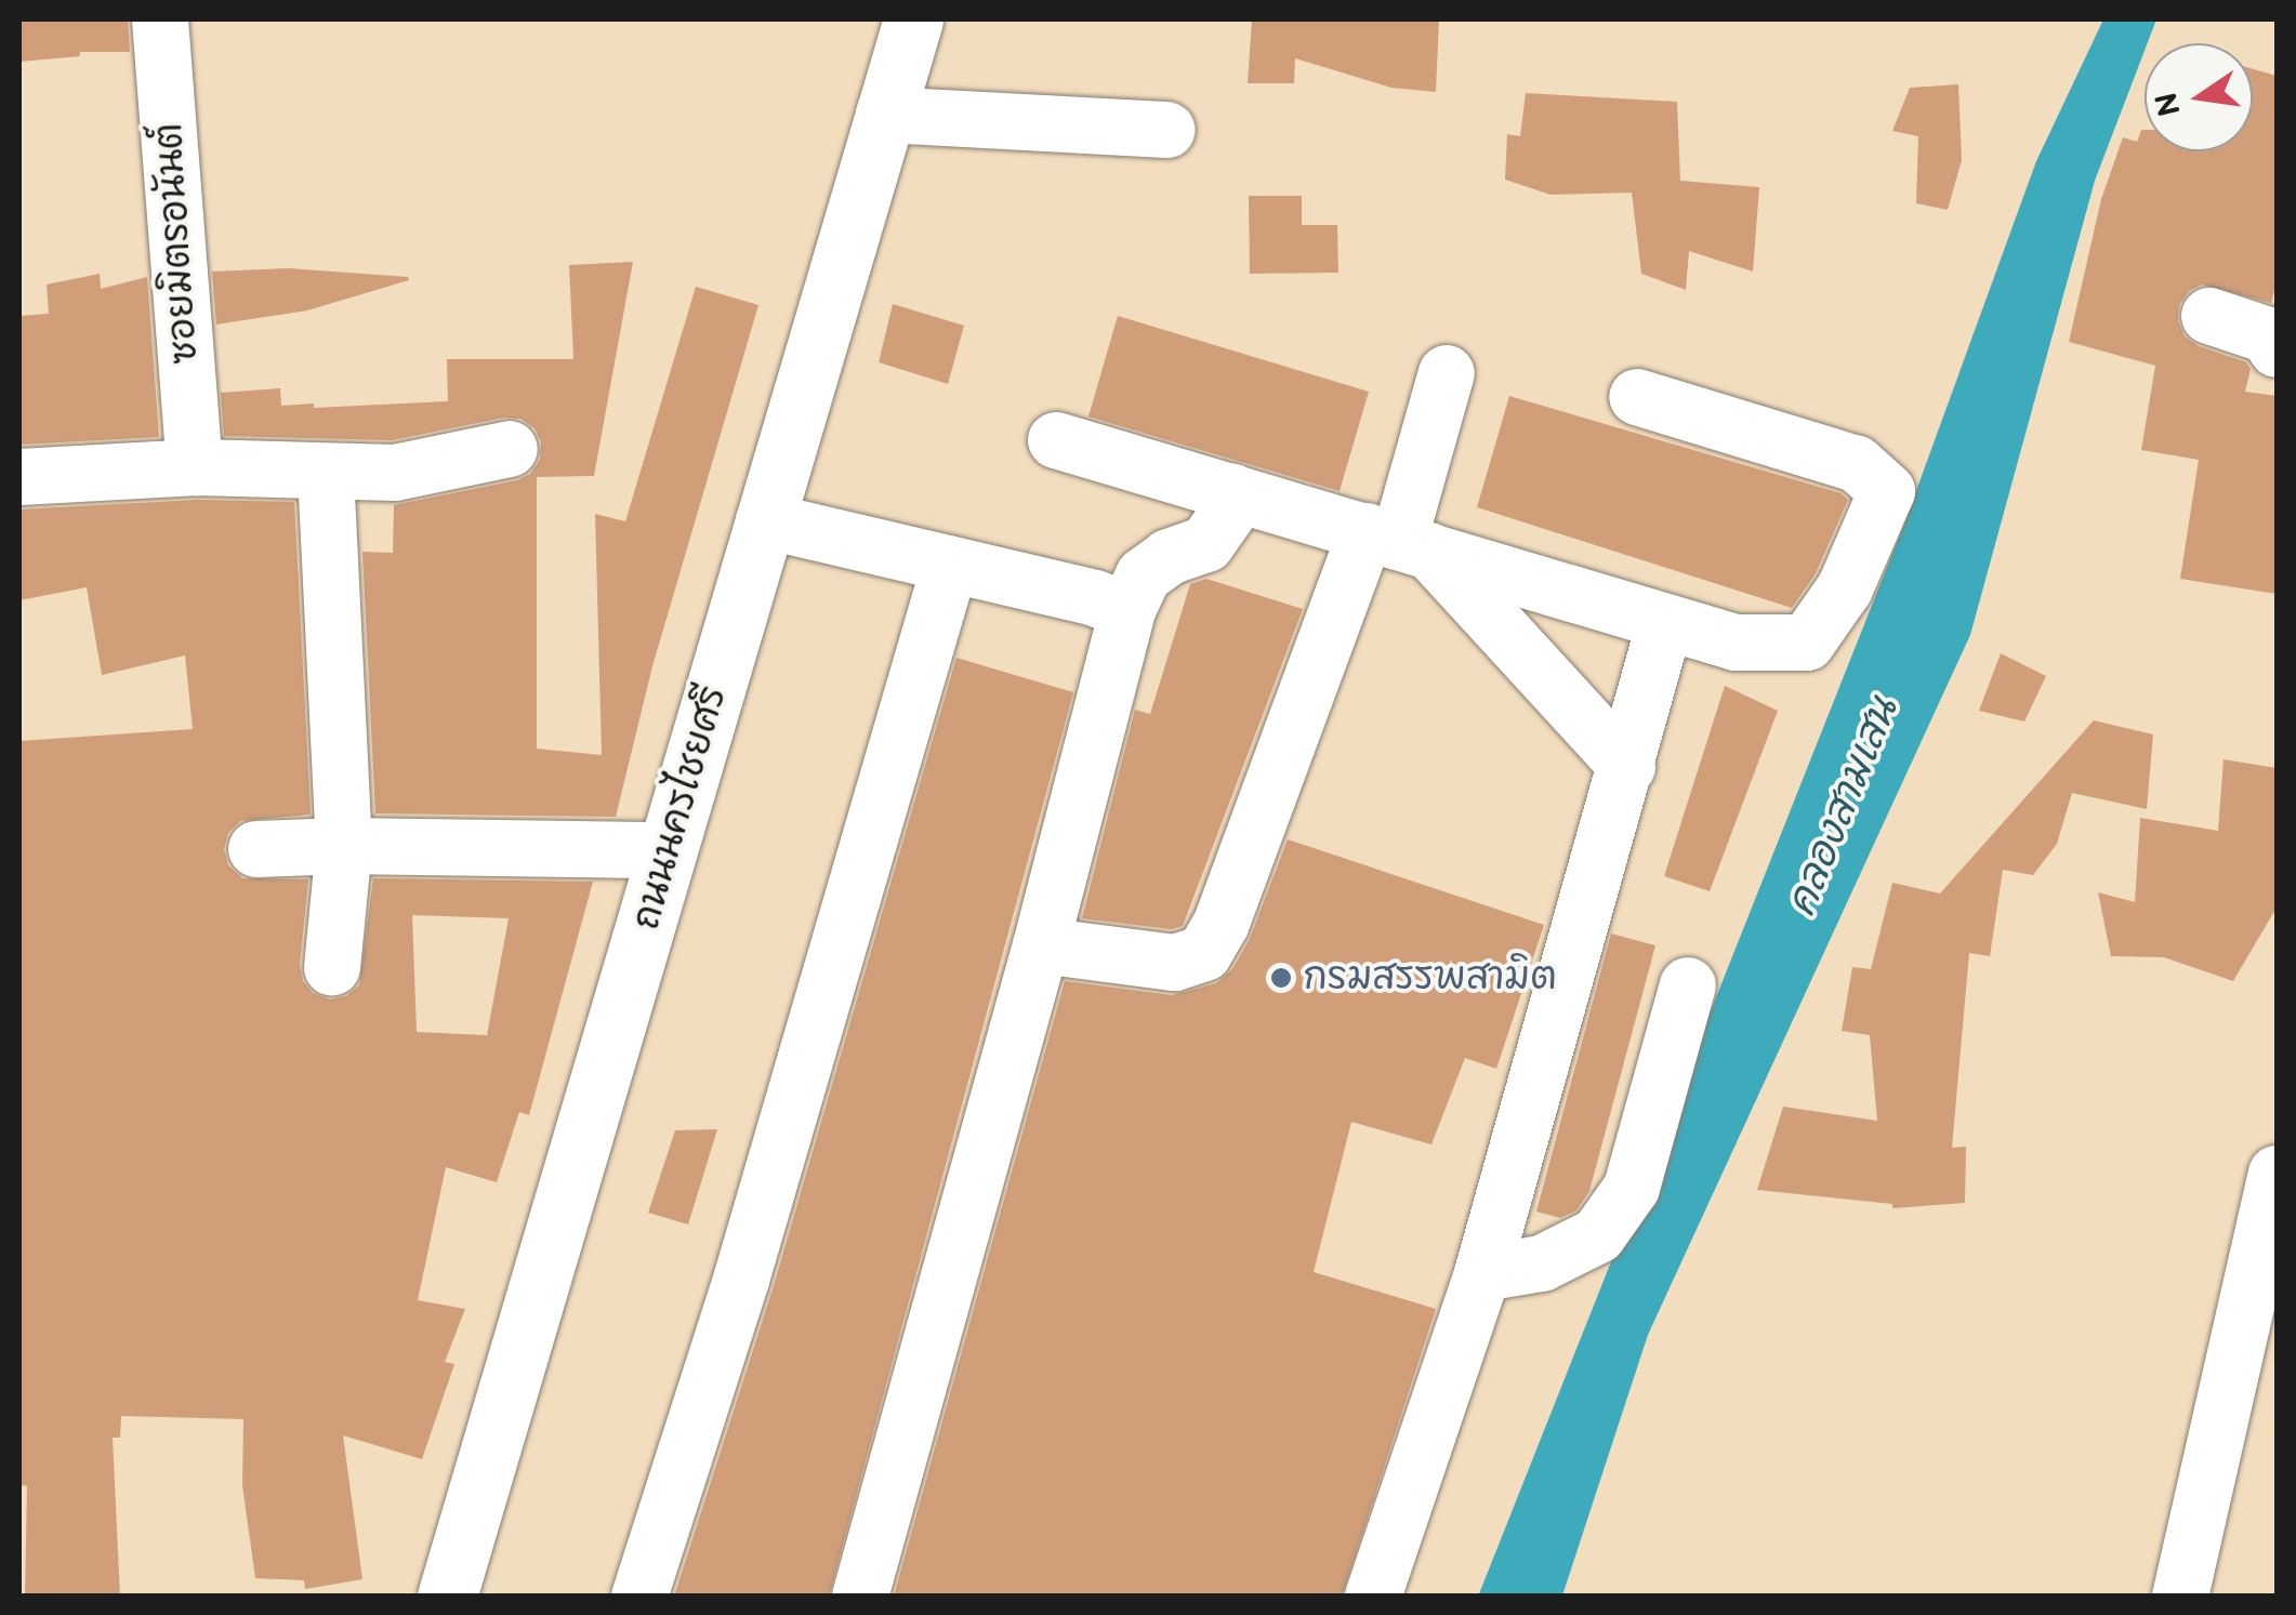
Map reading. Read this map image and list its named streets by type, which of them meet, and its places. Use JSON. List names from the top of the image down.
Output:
{
  "streets": {
    "main road": ["ถนนนครไชยศรี"],
    "street": ["ซอยมิตรอนันต์"]
  },
  "water": ["คลองสามเสน"],
  "places": ["กรมสรรพสามิต"],
  "north": "left"
}
